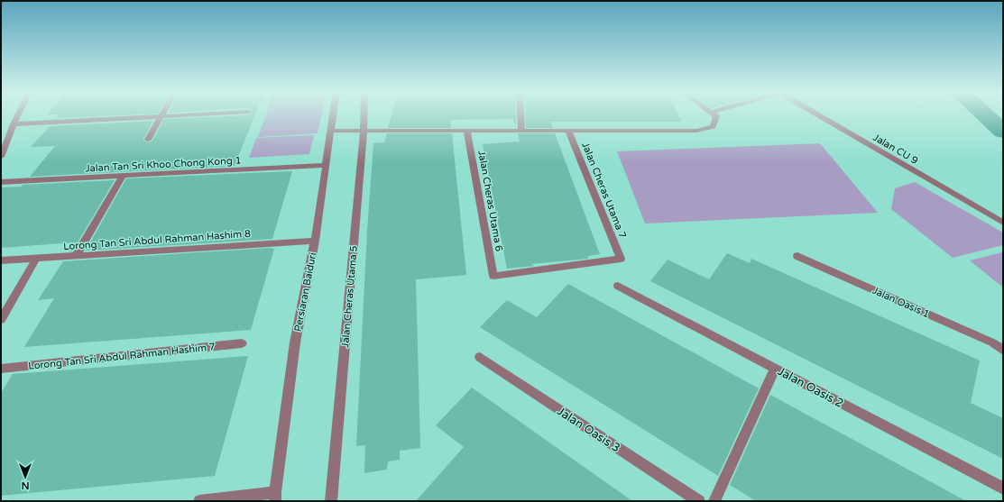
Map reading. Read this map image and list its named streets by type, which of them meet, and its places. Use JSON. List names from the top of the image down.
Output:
{
  "streets": {
    "street": [
      "Jalan CU 9",
      "Jalan Tan Sri Khoo Chong Kong 1",
      "Jalan Cheras Utama 7",
      "Jalan Cheras Utama 6",
      "Lorong Tan Sri Abdul Rahman Hashim 8",
      "Persiaran Baiduri",
      "Jalan Cheras Utama 5",
      "Jalan Oasis 1",
      "Lorong Tan Sri Abdul Rahman Hashim 7",
      "Jalan Oasis 2",
      "Jalan Oasis 3"
    ]
  },
  "crossings": [
    ["Jalan Tan Sri Khoo Chong Kong 1", "Persiaran Baiduri"],
    ["Jalan Cheras Utama 7", "Jalan Cheras Utama 6"],
    ["Lorong Tan Sri Abdul Rahman Hashim 8", "Persiaran Baiduri"]
  ],
  "north": "bottom"
}
